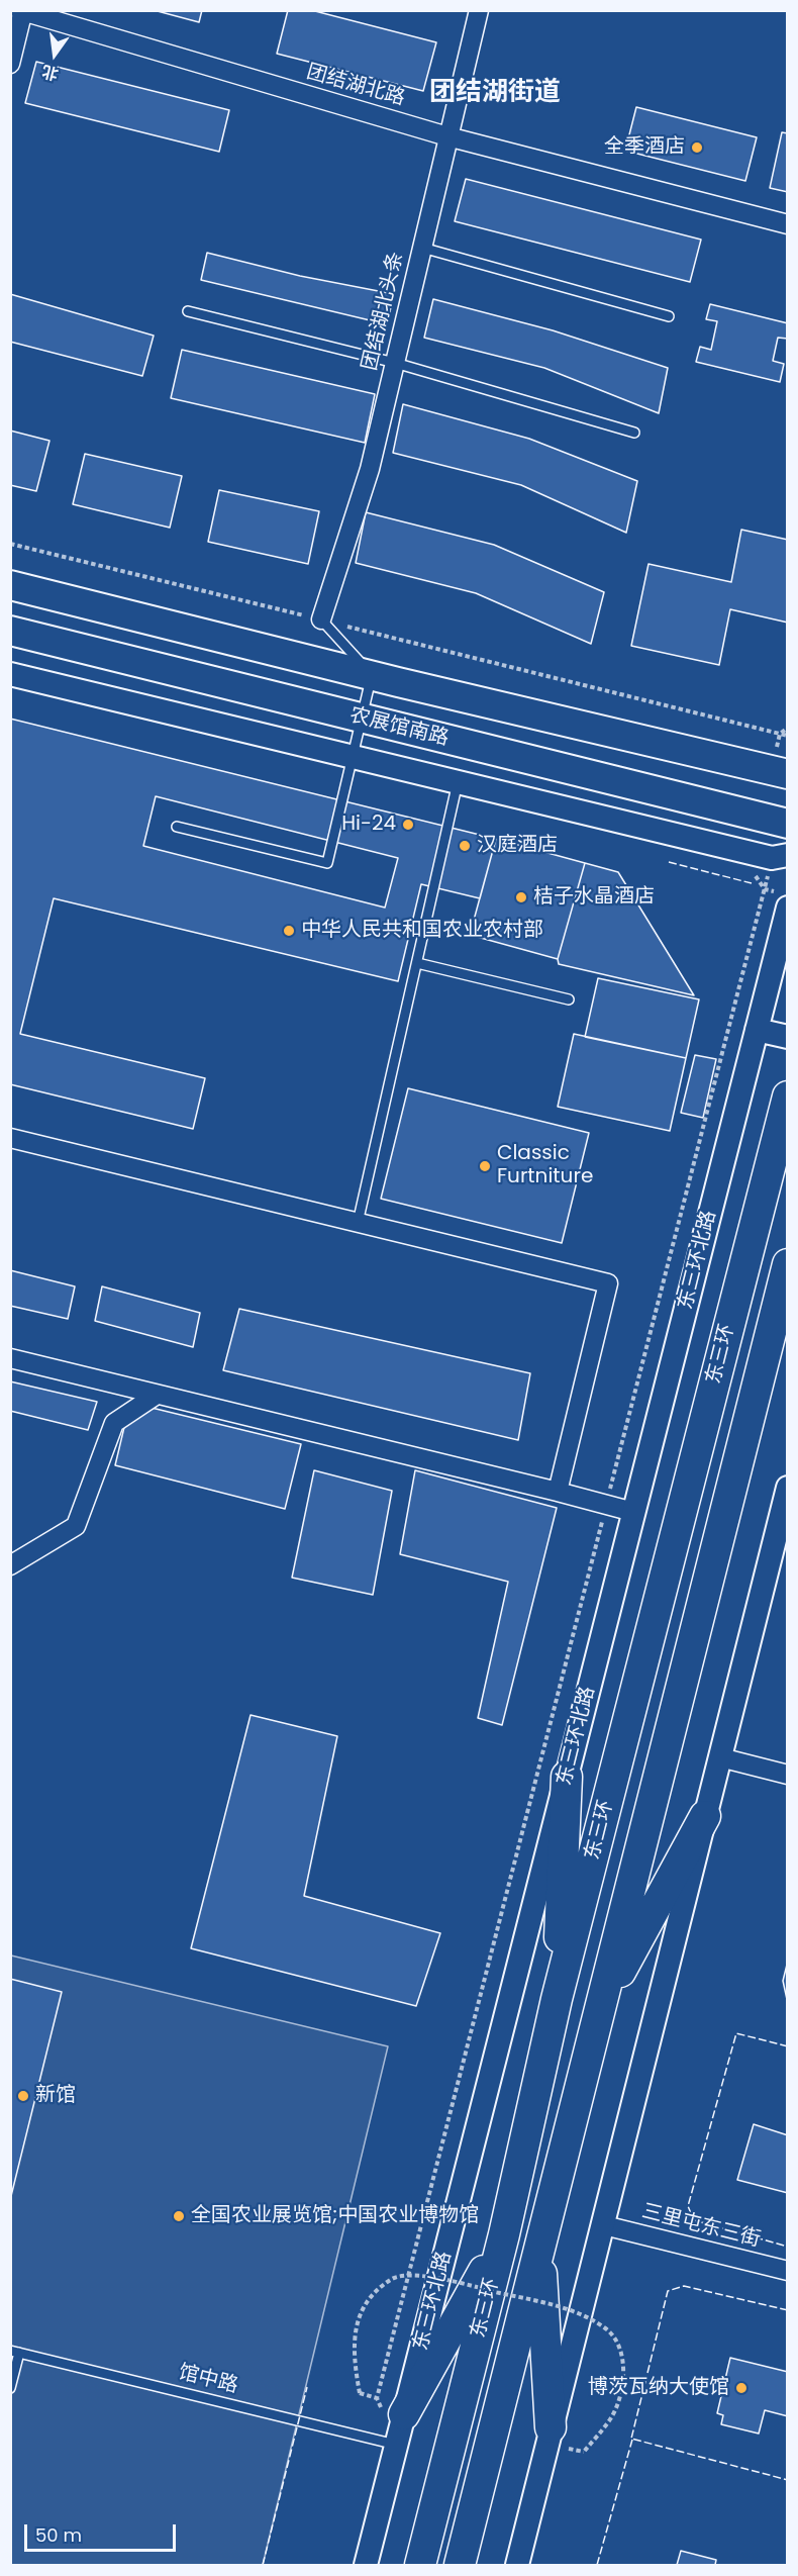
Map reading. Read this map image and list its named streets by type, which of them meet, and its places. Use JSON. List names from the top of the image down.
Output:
{
  "streets": {
    "highway": ["东三环"],
    "main road": ["农展馆南路"],
    "street": [
      "团结湖北路",
      "团结湖北头条",
      "东三环北路",
      "三里屯东三街"
    ],
    "lane": ["馆中路"]
  },
  "crossings": [
    ["团结湖北路", "团结湖北头条"],
    ["东三环北路", "馆中路"]
  ],
  "districts": ["团结湖街道"],
  "places": [
    "全季酒店",
    "Hi-24",
    "汉庭酒店",
    "桔子水晶酒店",
    "中华人民共和国农业农村部",
    "Classic Furtniture",
    "新馆",
    "全国农业展览馆;中国农业博物馆",
    "博茨瓦纳大使馆"
  ],
  "scale_bar": "50 m",
  "north": "bottom"
}
